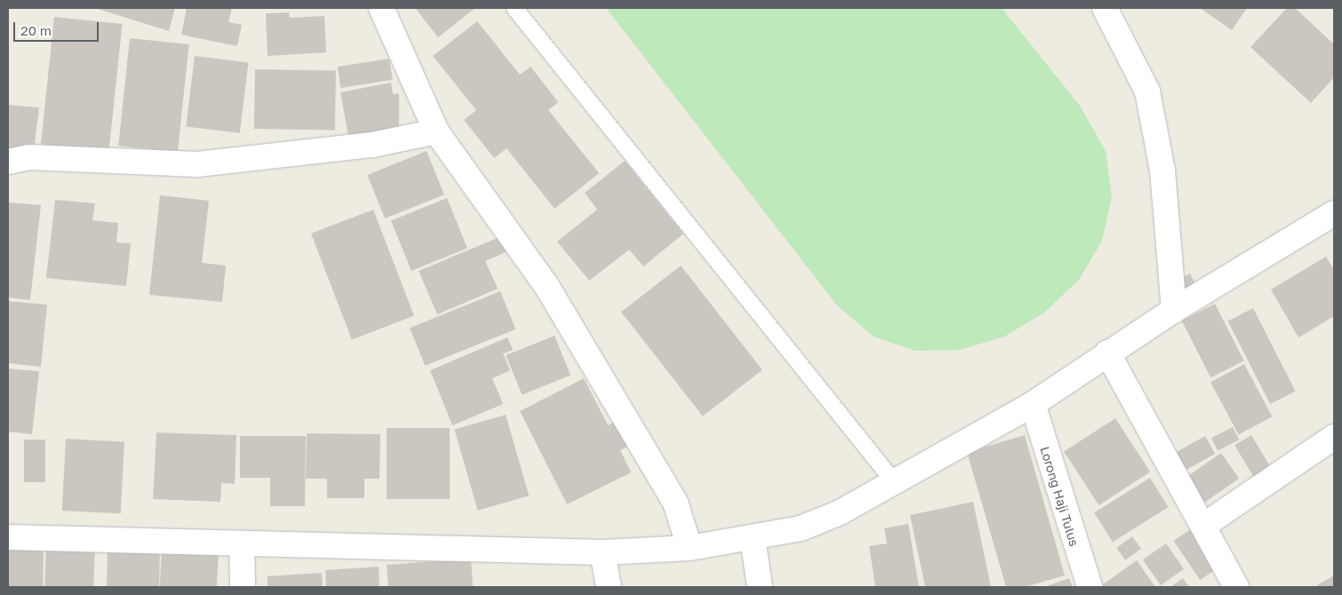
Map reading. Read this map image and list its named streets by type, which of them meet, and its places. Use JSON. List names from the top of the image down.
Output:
{
  "streets": {
    "street": ["Lorong Haji Tulus"]
  },
  "scale_bar": "20 m"
}
